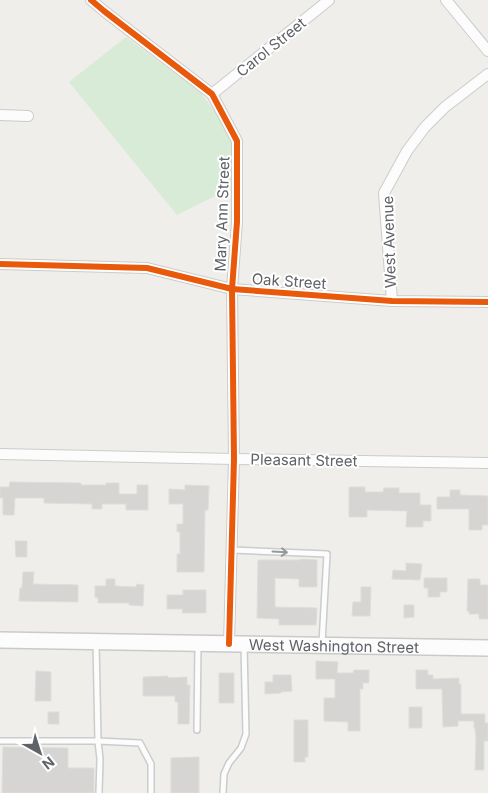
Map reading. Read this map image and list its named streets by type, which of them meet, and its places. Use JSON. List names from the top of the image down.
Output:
{
  "streets": {
    "main road": ["West Washington Street"],
    "street": [
      "Carol Street",
      "Mary Ann Street",
      "West Avenue",
      "Oak Street",
      "Pleasant Street"
    ]
  },
  "crossings": [
    ["Carol Street", "Mary Ann Street"],
    ["Mary Ann Street", "Oak Street"],
    ["Mary Ann Street", "Pleasant Street"],
    ["Mary Ann Street", "West Washington Street"],
    ["West Avenue", "Oak Street"]
  ],
  "north": "bottom right"
}
